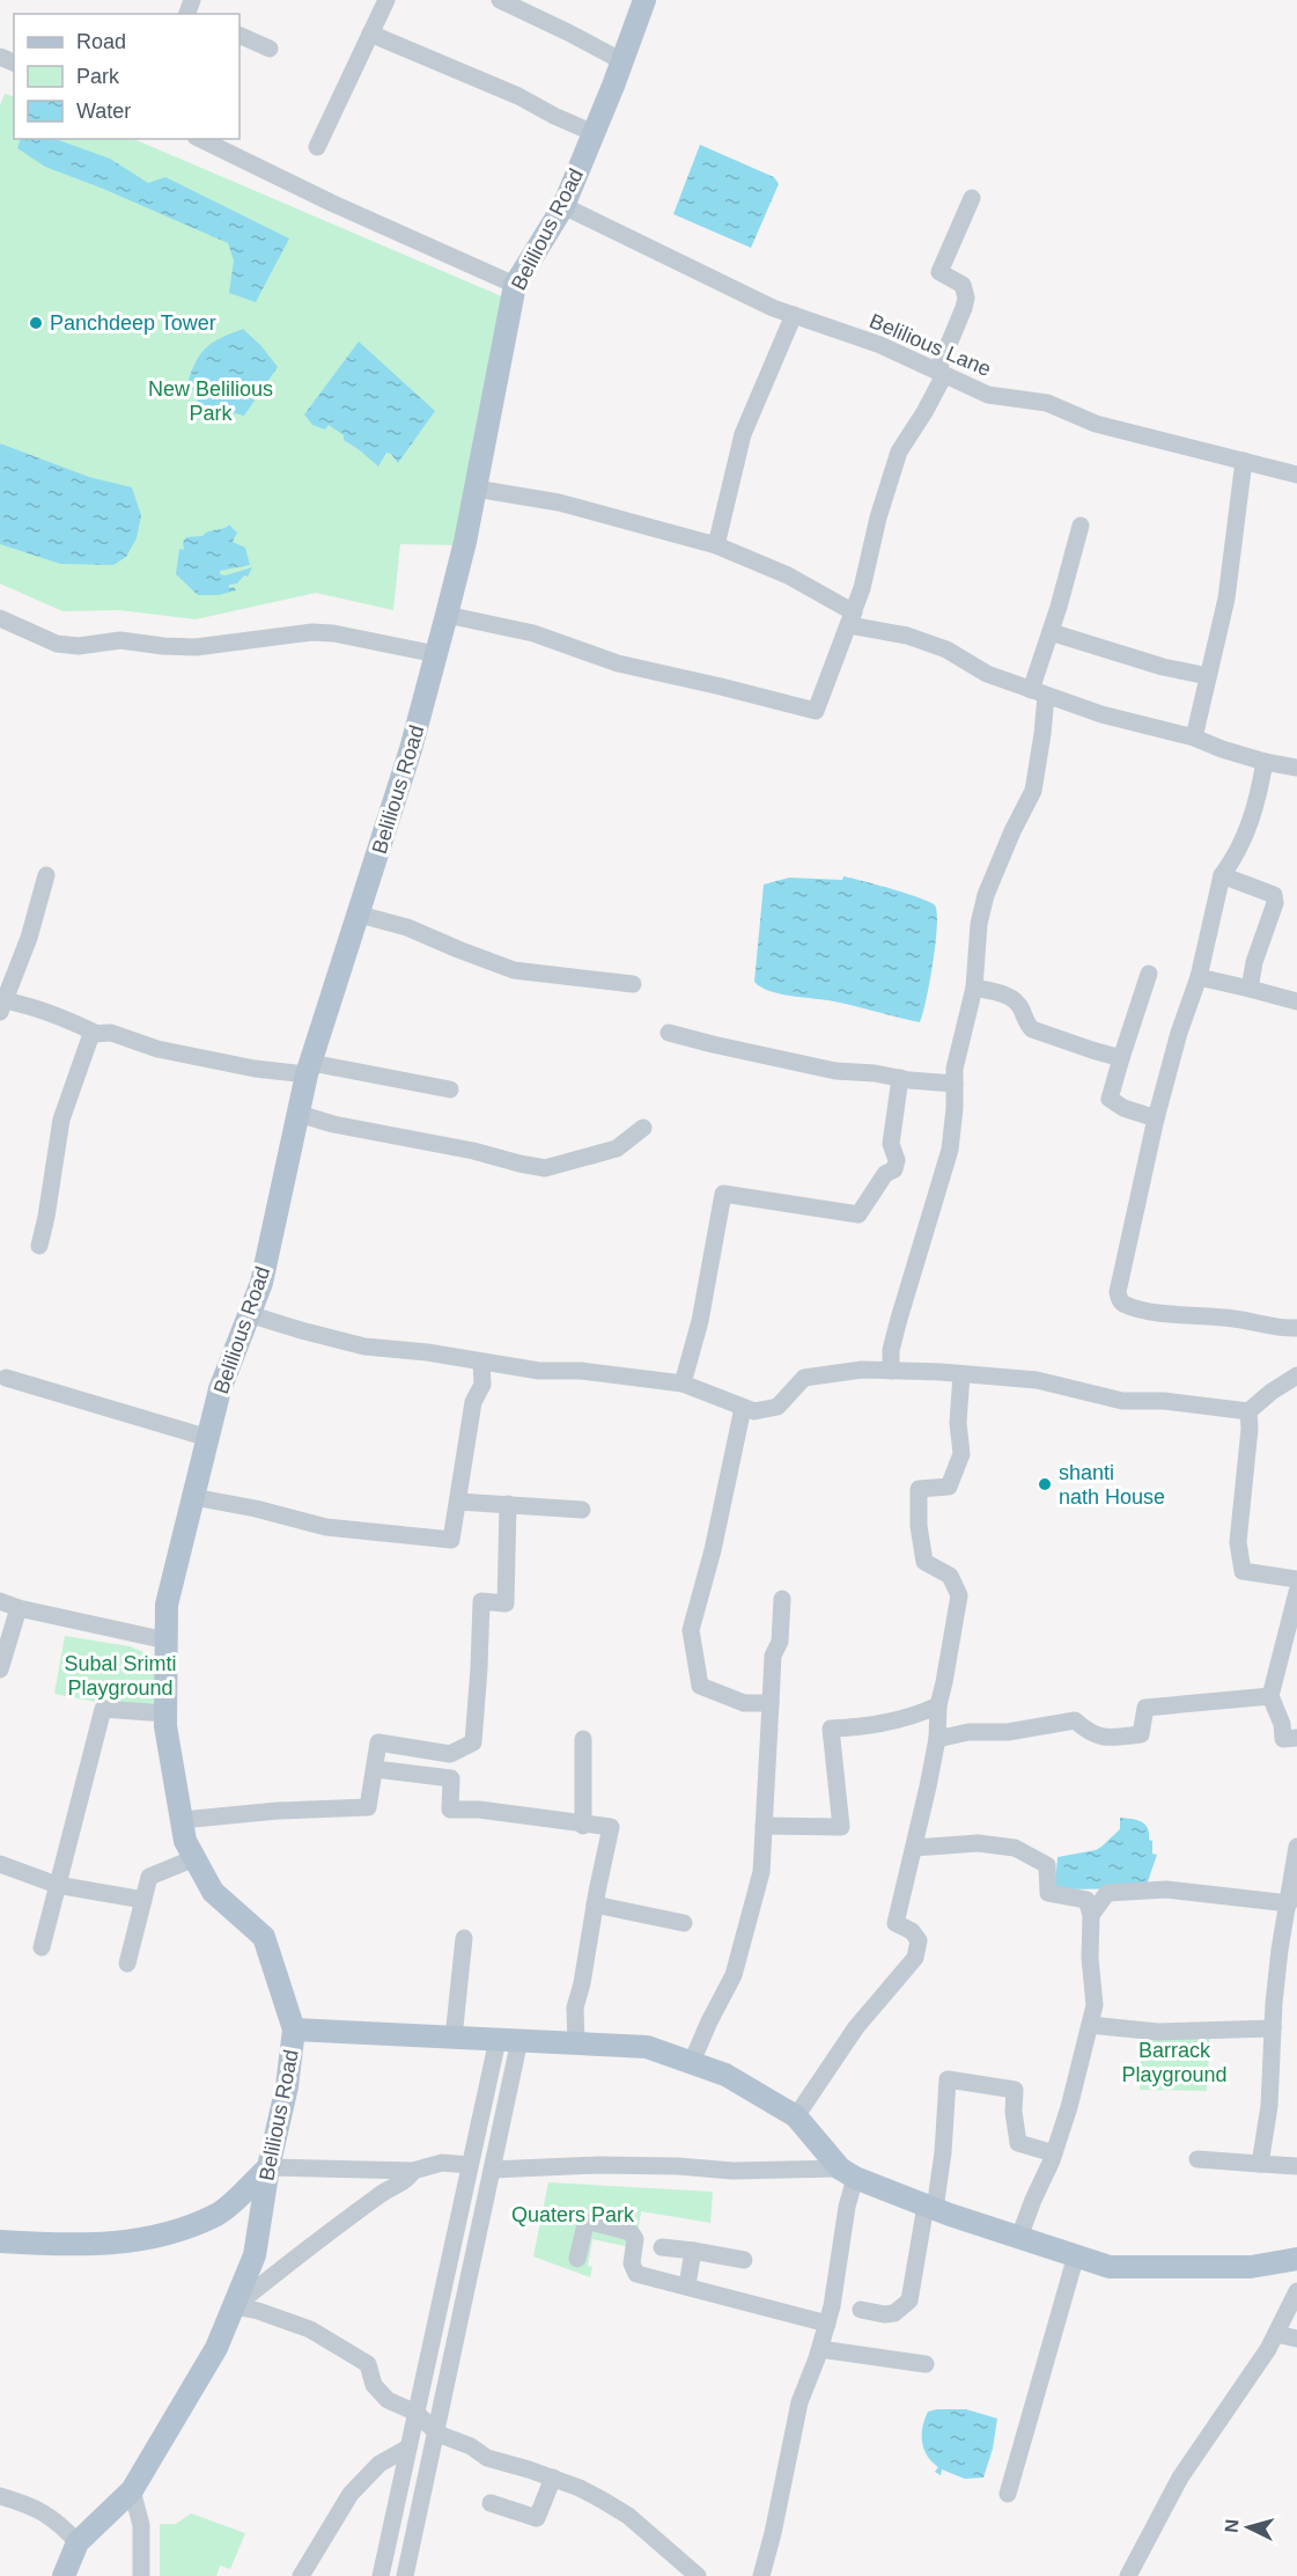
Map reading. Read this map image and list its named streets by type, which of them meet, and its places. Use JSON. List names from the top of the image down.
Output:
{
  "streets": {
    "main road": ["Belilious Road"],
    "street": ["Belilious Lane"]
  },
  "crossings": [
    ["Belilious Road", "Belilious Lane"]
  ],
  "parks": [
    "New Belilious Park",
    "Subal Srimti Playground",
    "Barrack Playground",
    "Quaters Park"
  ],
  "places": ["Panchdeep Tower", "shanti nath House"],
  "legend": ["Road", "Park", "Water"],
  "north": "left"
}
